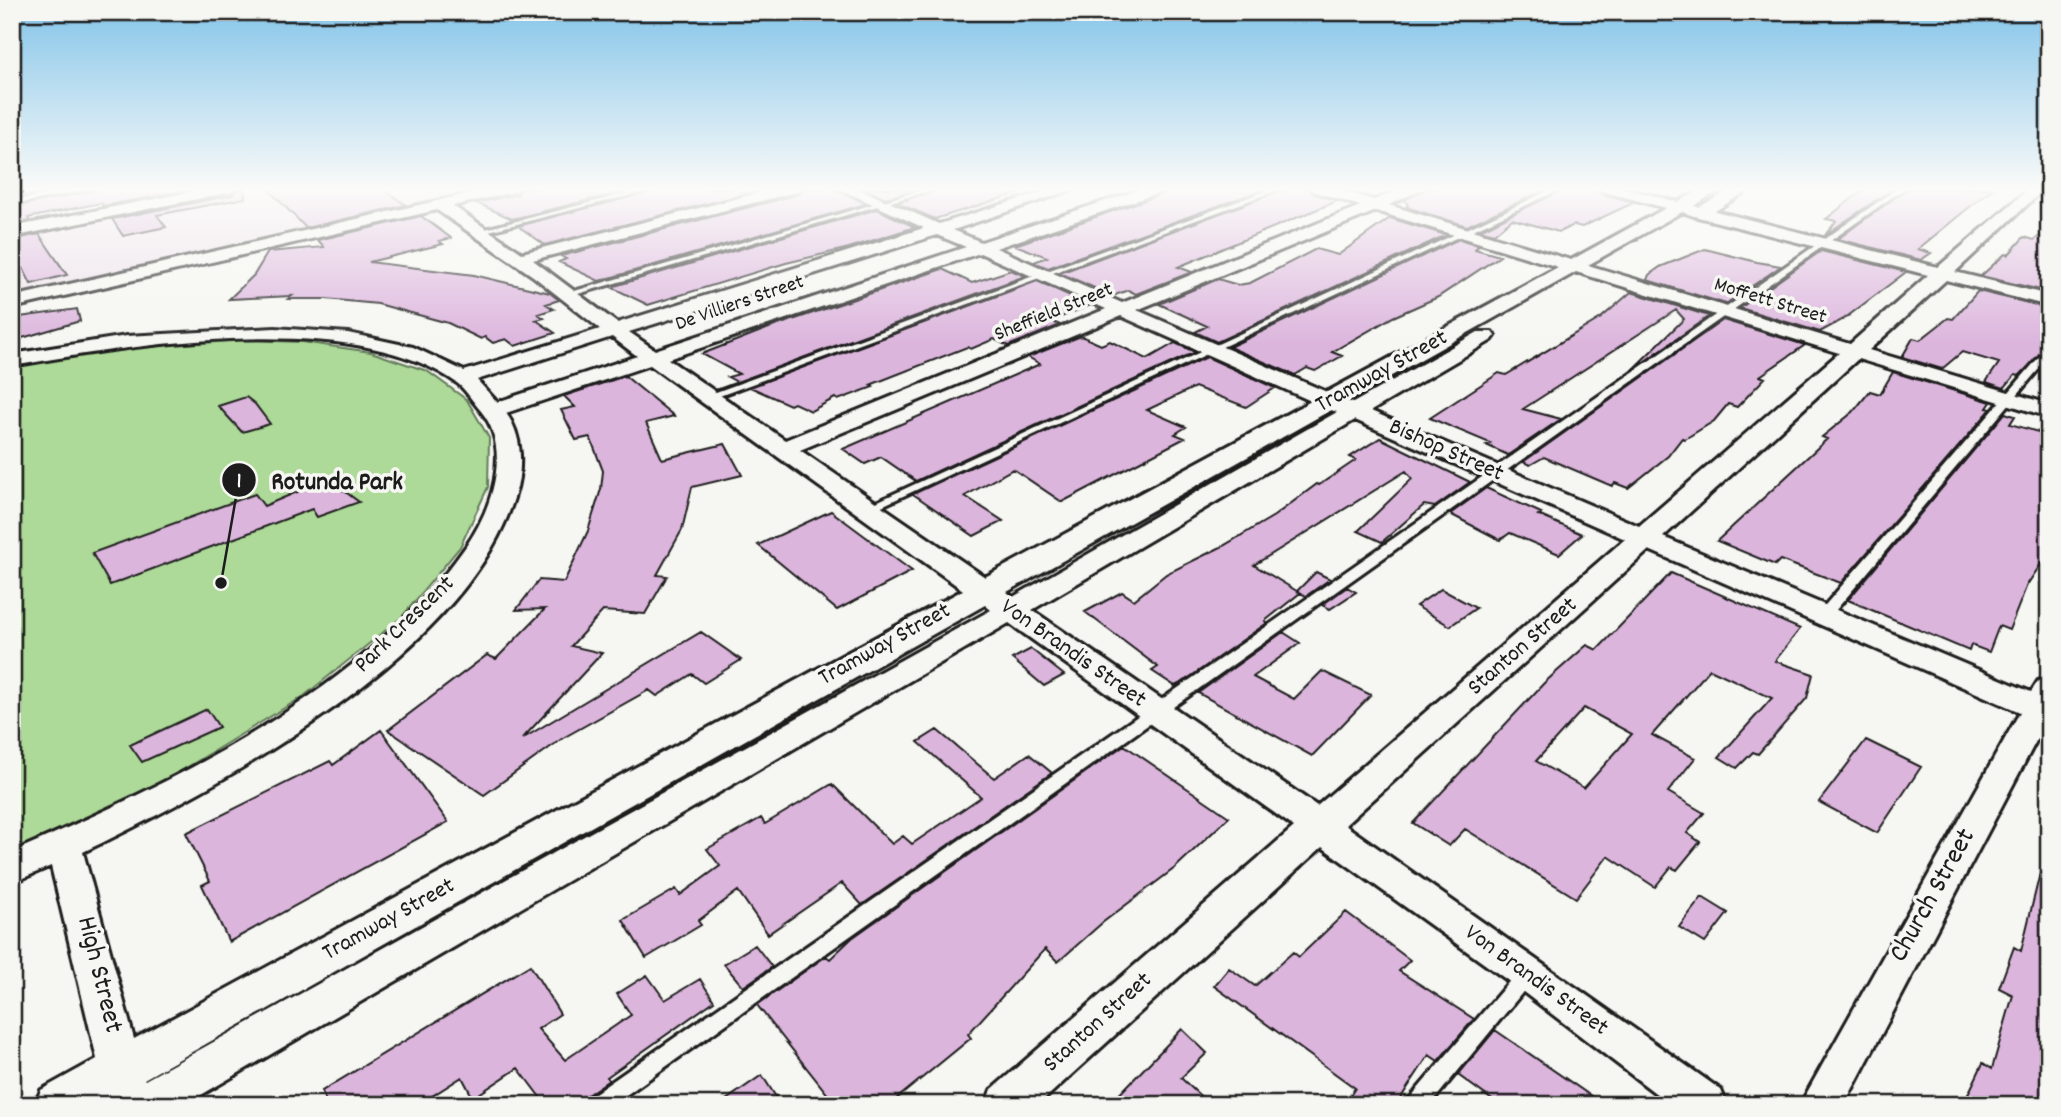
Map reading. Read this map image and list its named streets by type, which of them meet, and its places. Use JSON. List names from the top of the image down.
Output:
{
  "streets": {
    "street": [
      "Moffett Street",
      "De Villiers Street",
      "Sheffield Street",
      "Tramway Street",
      "Bishop Street",
      "Park Crescent",
      "Stanton Street",
      "Von Brandis Street",
      "Church Street",
      "High Street"
    ]
  },
  "crossings": [
    ["Moffett Street", "Tramway Street"],
    ["Moffett Street", "Stanton Street"],
    ["De Villiers Street", "Bishop Street"],
    ["De Villiers Street", "Park Crescent"],
    ["De Villiers Street", "Von Brandis Street"],
    ["Sheffield Street", "Bishop Street"],
    ["Sheffield Street", "Von Brandis Street"],
    ["Tramway Street", "Bishop Street"],
    ["Tramway Street", "Von Brandis Street"],
    ["Tramway Street", "High Street"],
    ["Bishop Street", "Stanton Street"],
    ["Bishop Street", "Church Street"],
    ["Park Crescent", "High Street"],
    ["Stanton Street", "Von Brandis Street"]
  ],
  "places": ["Rotunda Park"]
}
